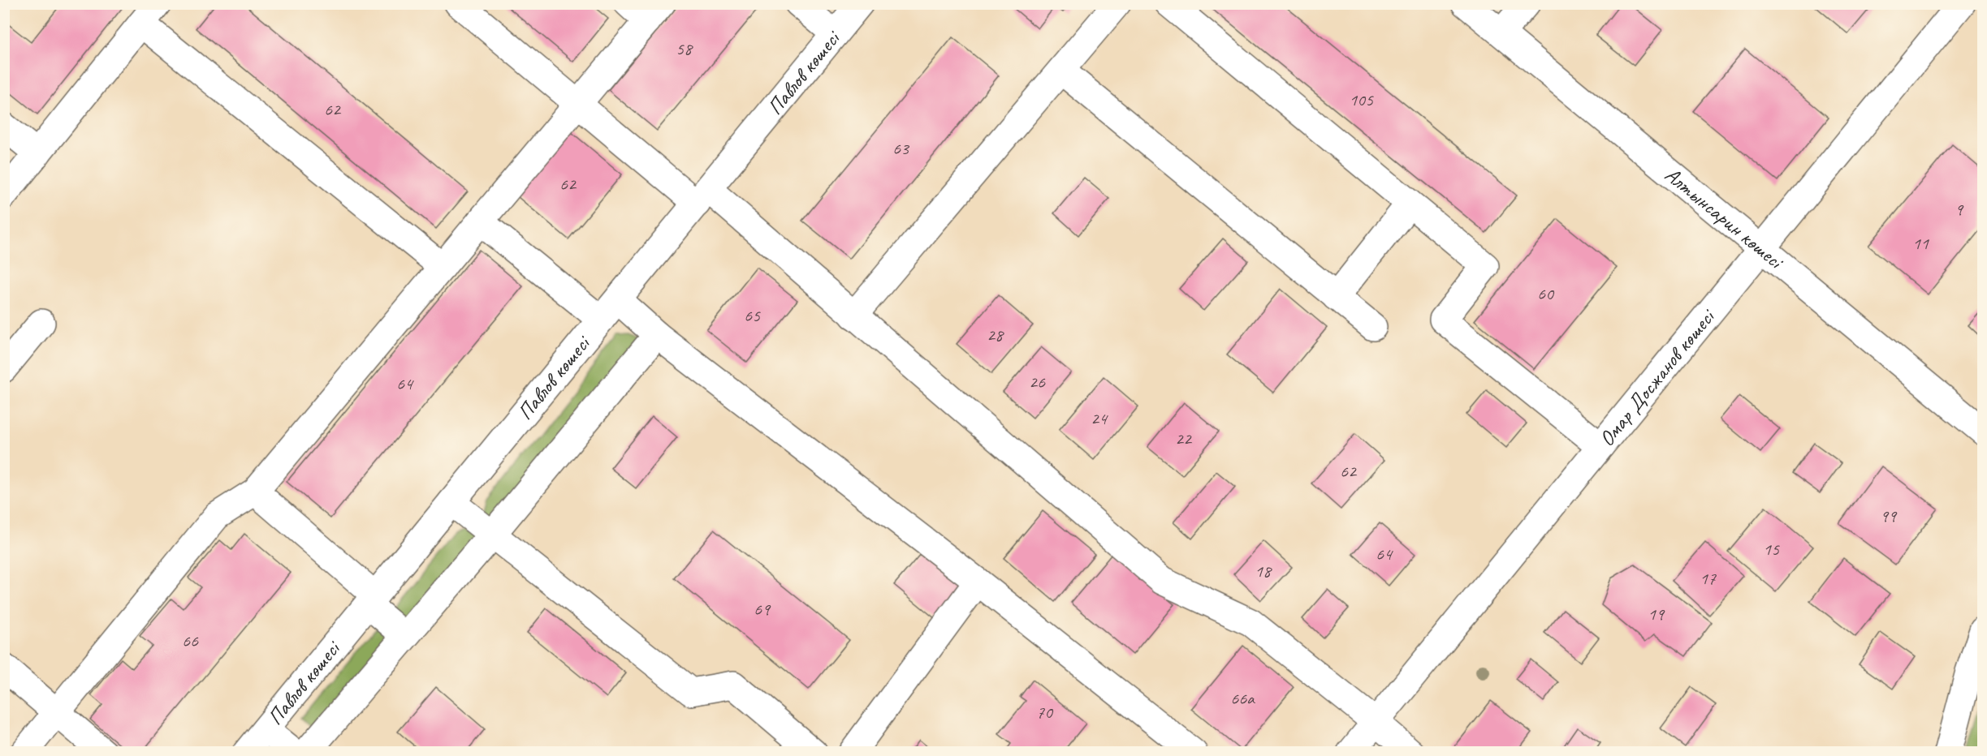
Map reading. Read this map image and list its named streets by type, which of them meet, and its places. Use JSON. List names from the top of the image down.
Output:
{
  "streets": {
    "street": ["Павлов көшесі", "Алтынсарин көшесі", "Омар Досжанов көшесі"]
  },
  "crossings": [
    ["Алтынсарин көшесі", "Омар Досжанов көшесі"]
  ],
  "house_numbers": [
    "58",
    "105",
    "62",
    "63",
    "62",
    "9",
    "11",
    "60",
    "65",
    "28",
    "26",
    "64",
    "24",
    "22",
    "62",
    "99",
    "15",
    "64",
    "18",
    "17",
    "69",
    "19",
    "66",
    "66а",
    "70"
  ]
}
